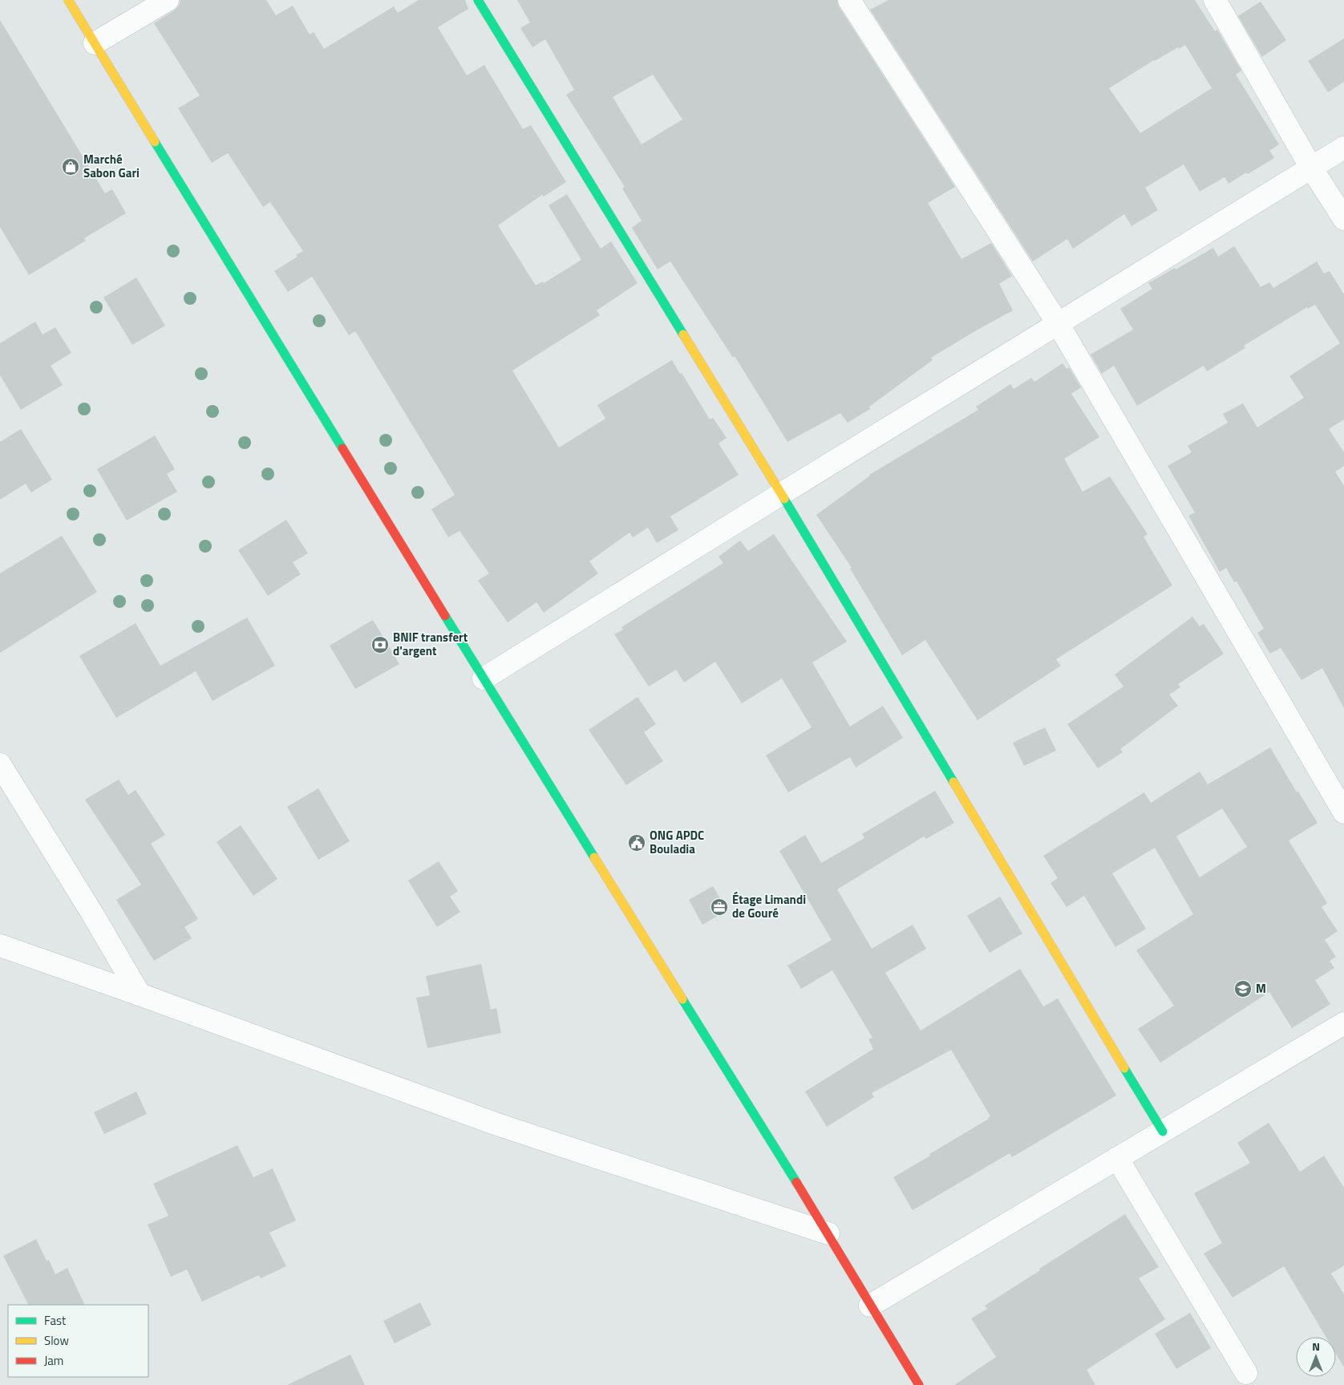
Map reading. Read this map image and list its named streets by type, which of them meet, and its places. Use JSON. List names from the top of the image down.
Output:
{
  "places": {
    "shop": ["Marché Sabon Gari"],
    "bank": ["BNIF transfert d'argent"],
    "public building": ["ONG APDC Bouladia"],
    "office": ["Étage Limandi de Gouré"],
    "school or university": ["M"]
  },
  "legend": ["Fast", "Slow", "Jam"],
  "north": "top"
}
